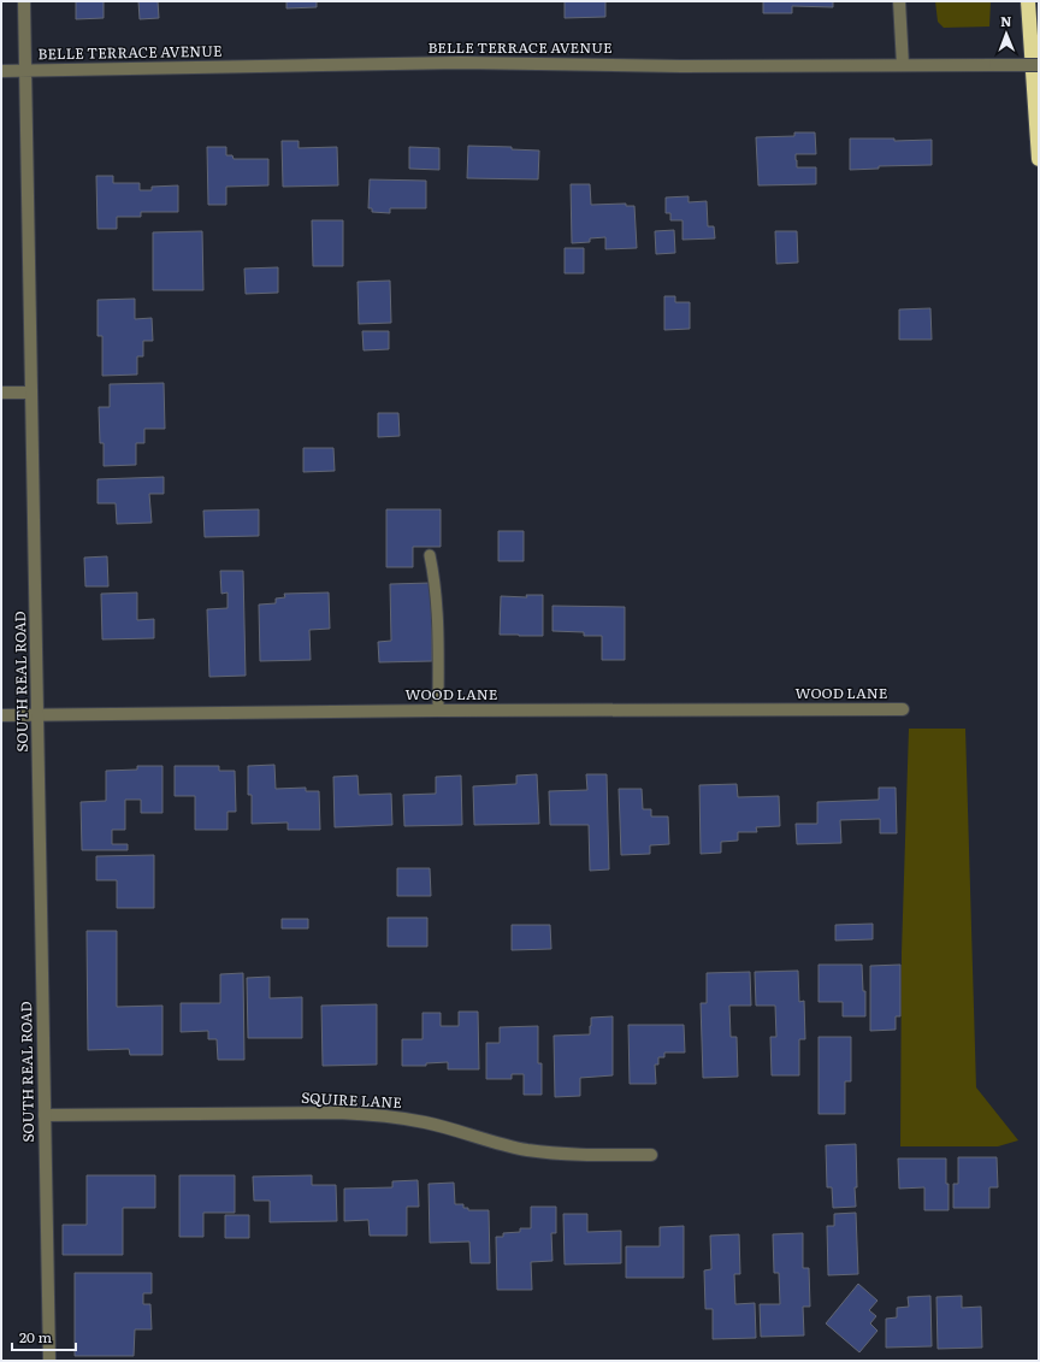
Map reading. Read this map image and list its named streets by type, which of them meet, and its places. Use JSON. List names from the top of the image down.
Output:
{
  "streets": {
    "street": [
      "BELLE TERRACE AVENUE",
      "SOUTH REAL ROAD",
      "WOOD LANE",
      "SQUIRE LANE"
    ]
  },
  "crossings": [
    ["BELLE TERRACE AVENUE", "SOUTH REAL ROAD"],
    ["SOUTH REAL ROAD", "WOOD LANE"],
    ["SOUTH REAL ROAD", "SQUIRE LANE"]
  ],
  "scale_bar": "20 m",
  "north": "top"
}
